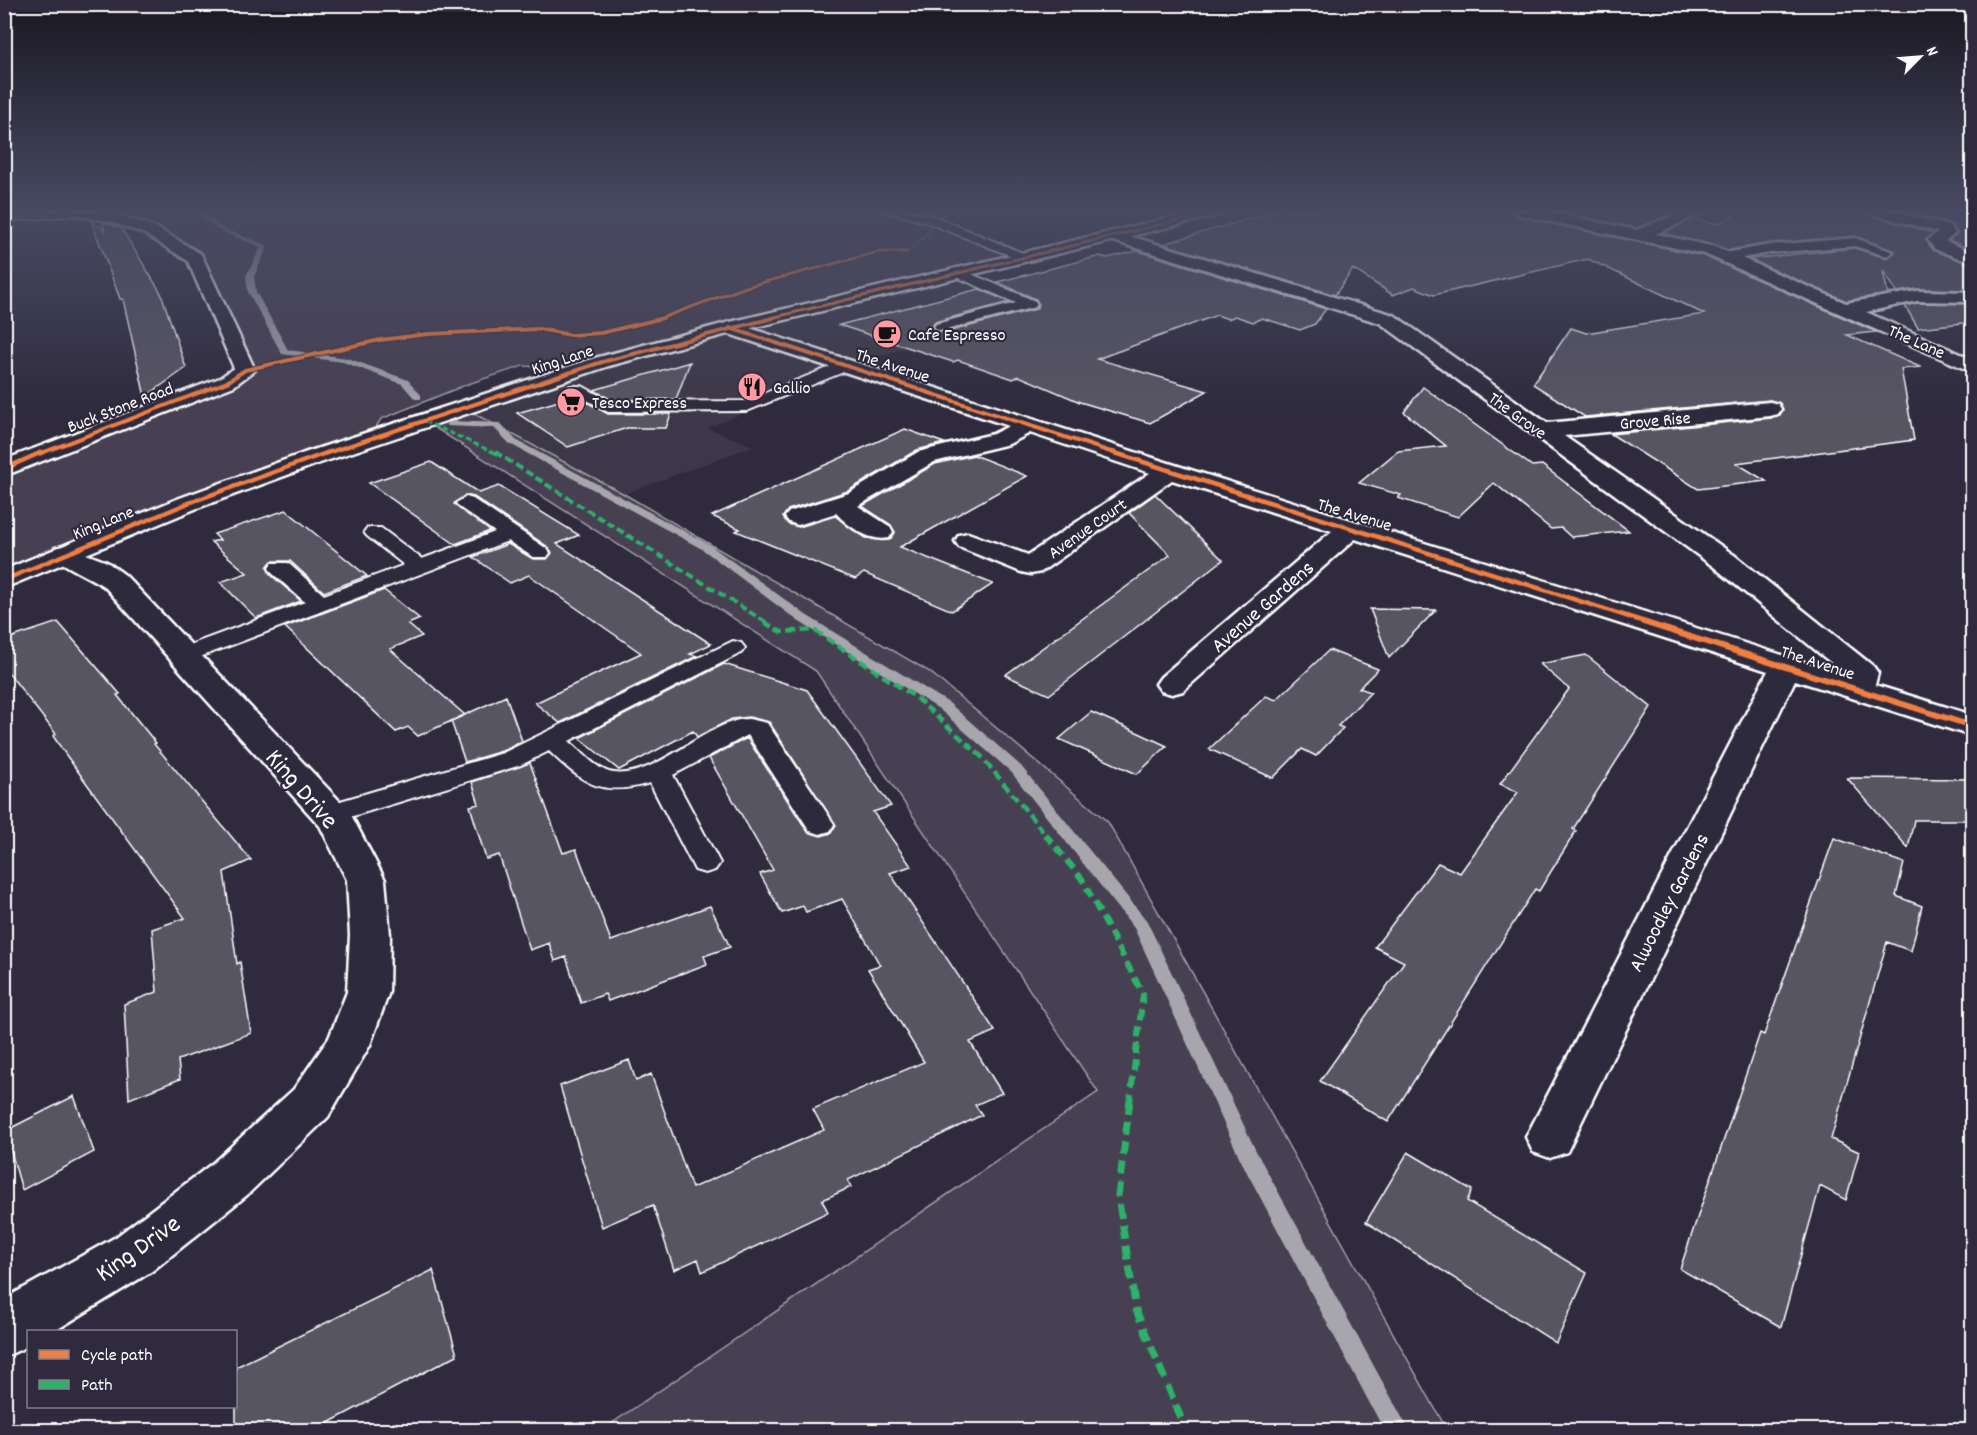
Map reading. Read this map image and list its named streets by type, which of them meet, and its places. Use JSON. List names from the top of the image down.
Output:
{
  "streets": {
    "street": [
      "The Lane",
      "King Lane",
      "The Avenue",
      "Buck Stone Road",
      "The Grove",
      "Grove Rise",
      "Avenue Court",
      "Avenue Gardens",
      "King Drive",
      "Alwoodley Gardens"
    ]
  },
  "crossings": [
    ["King Lane", "The Avenue"],
    ["King Lane", "King Drive"],
    ["The Avenue", "The Grove"],
    ["The Avenue", "Avenue Court"],
    ["The Avenue", "Avenue Gardens"],
    ["The Avenue", "Alwoodley Gardens"],
    ["The Grove", "Grove Rise"]
  ],
  "places": {
    "cafe": ["Cafe Espresso"],
    "restaurant": ["Gallio"],
    "supermarket": ["Tesco Express"]
  },
  "legend": ["Cycle path", "Path"],
  "north": "top right"
}
